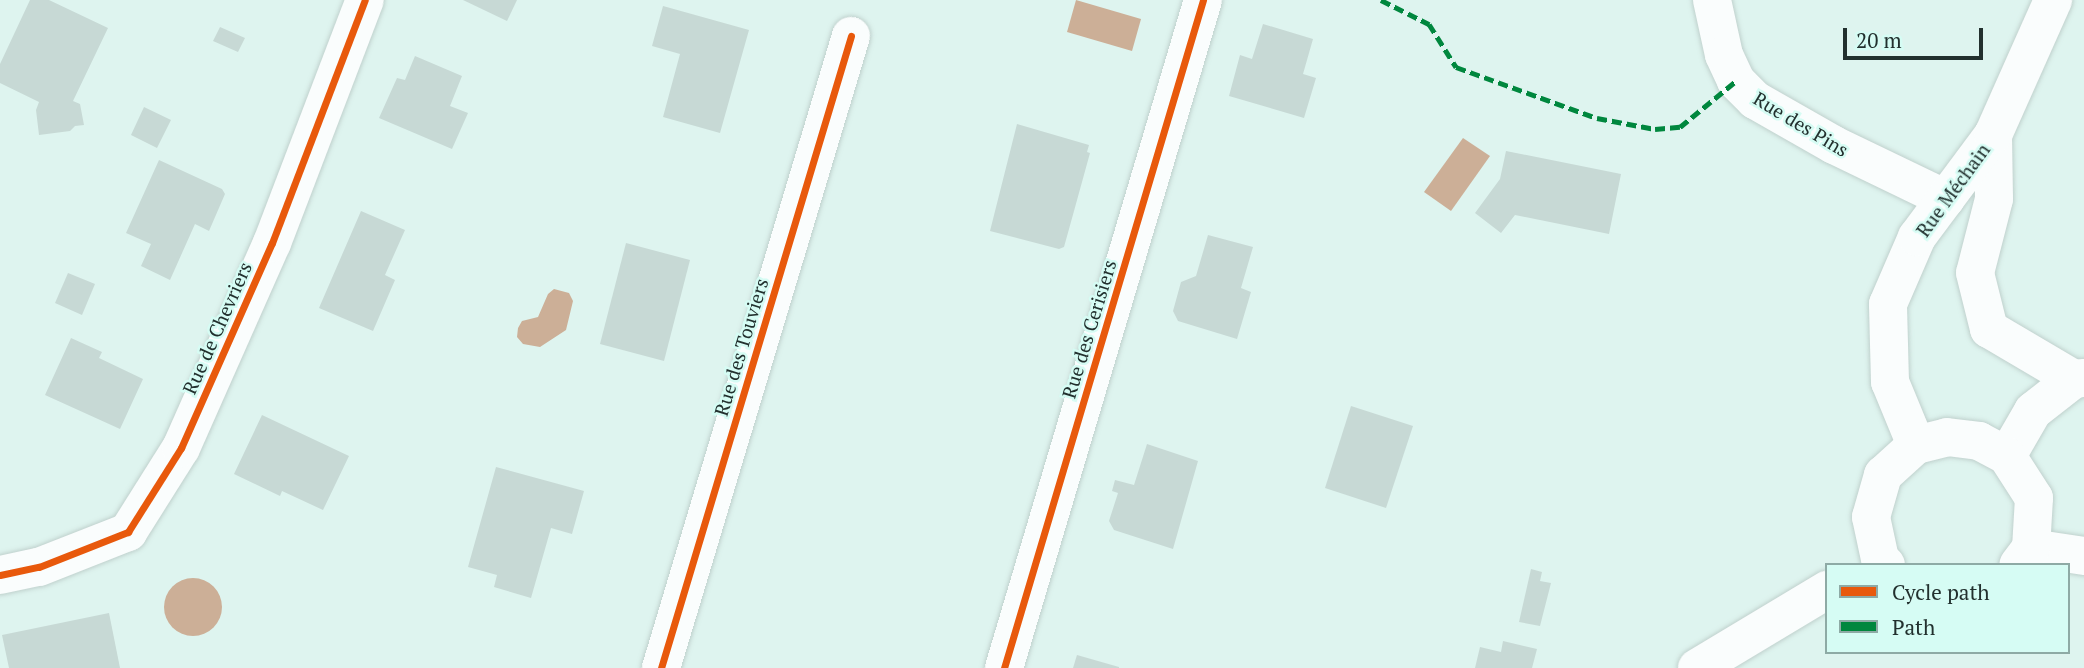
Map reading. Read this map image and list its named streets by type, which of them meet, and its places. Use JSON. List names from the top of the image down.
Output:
{
  "streets": {
    "street": [
      "Rue des Pins",
      "Rue Méchain",
      "Rue de Chevriers",
      "Rue des Cerisiers",
      "Rue des Touviers"
    ]
  },
  "crossings": [
    ["Rue des Pins", "Rue Méchain"]
  ],
  "legend": ["Cycle path", "Path"],
  "scale_bar": "20 m"
}
